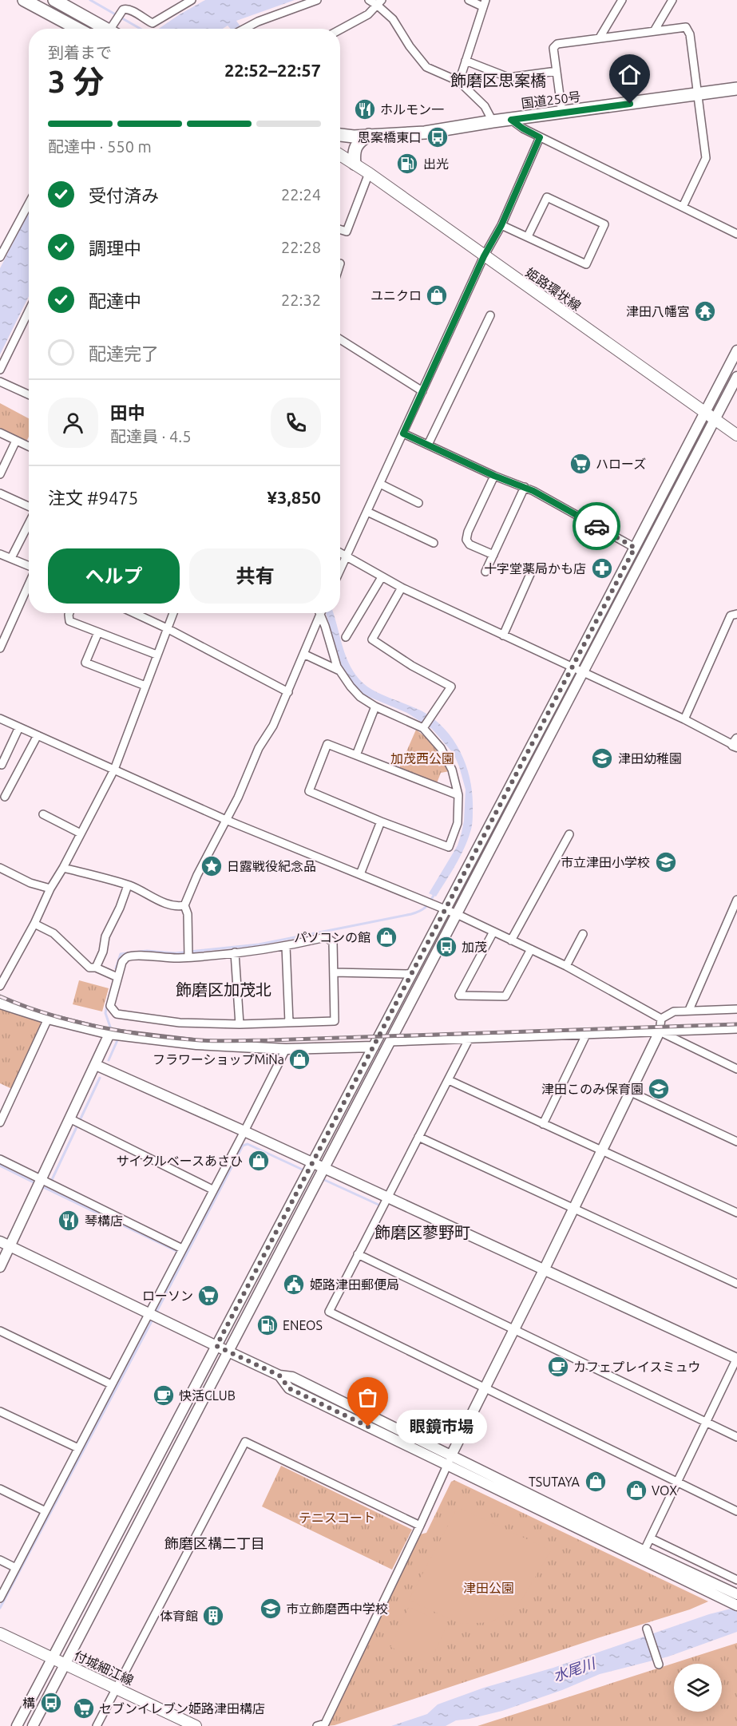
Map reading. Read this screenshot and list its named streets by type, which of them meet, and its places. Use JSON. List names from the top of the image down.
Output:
{
  "streets": {
    "highway": ["国道250号"],
    "main road": ["姫路環状線", "付城細江線"]
  },
  "districts": [
    "飾磨区思案橋",
    "飾磨区加茂北",
    "飾磨区蓼野町",
    "飾磨区構二丁目"
  ],
  "water": ["水尾川"],
  "parks": ["加茂西公園", "テニスコート", "津田公園"],
  "places": {
    "restaurant": ["ホルモン一", "琴構店"],
    "bus stop": ["思案橋東口", "加茂", "構"],
    "fuel station": ["出光", "ENEOS"],
    "shop": [
      "ユニクロ",
      "パソコンの館",
      "フラワーショップMiNa",
      "サイクルベースあさひ",
      "TSUTAYA",
      "VOX"
    ],
    "temple": ["津田八幡宮"],
    "supermarket": ["ハローズ", "ローソン", "セブンイレブン姫路津田構店"],
    "pharmacy": ["十字堂薬局かも店"],
    "school or university": [
      "津田幼稚園",
      "市立津田小学校",
      "津田このみ保育園",
      "市立飾磨西中学校"
    ],
    "place": ["日露戦役紀念品"],
    "public building": ["姫路津田郵便局"],
    "cafe": ["カフェプレイスミュウ", "快活CLUB"],
    "other": ["眼鏡市場"],
    "building": ["体育館"]
  },
  "page": {
    "heading": ["3 分", "到着まで", "22:52–22:57"],
    "panel": [
      "田中",
      "配達員 · 4.5",
      "注文 #9475",
      "¥3,850"
    ],
    "bar": "配達中 · 550 m",
    "list": [
      ["受付済み", "22:24"],
      ["調理中", "22:28"],
      ["配達中", "22:32"],
      "配達完了"
    ],
    "buttons": ["ヘルプ", "共有"],
    "bubble": "眼鏡市場"
  }
}
